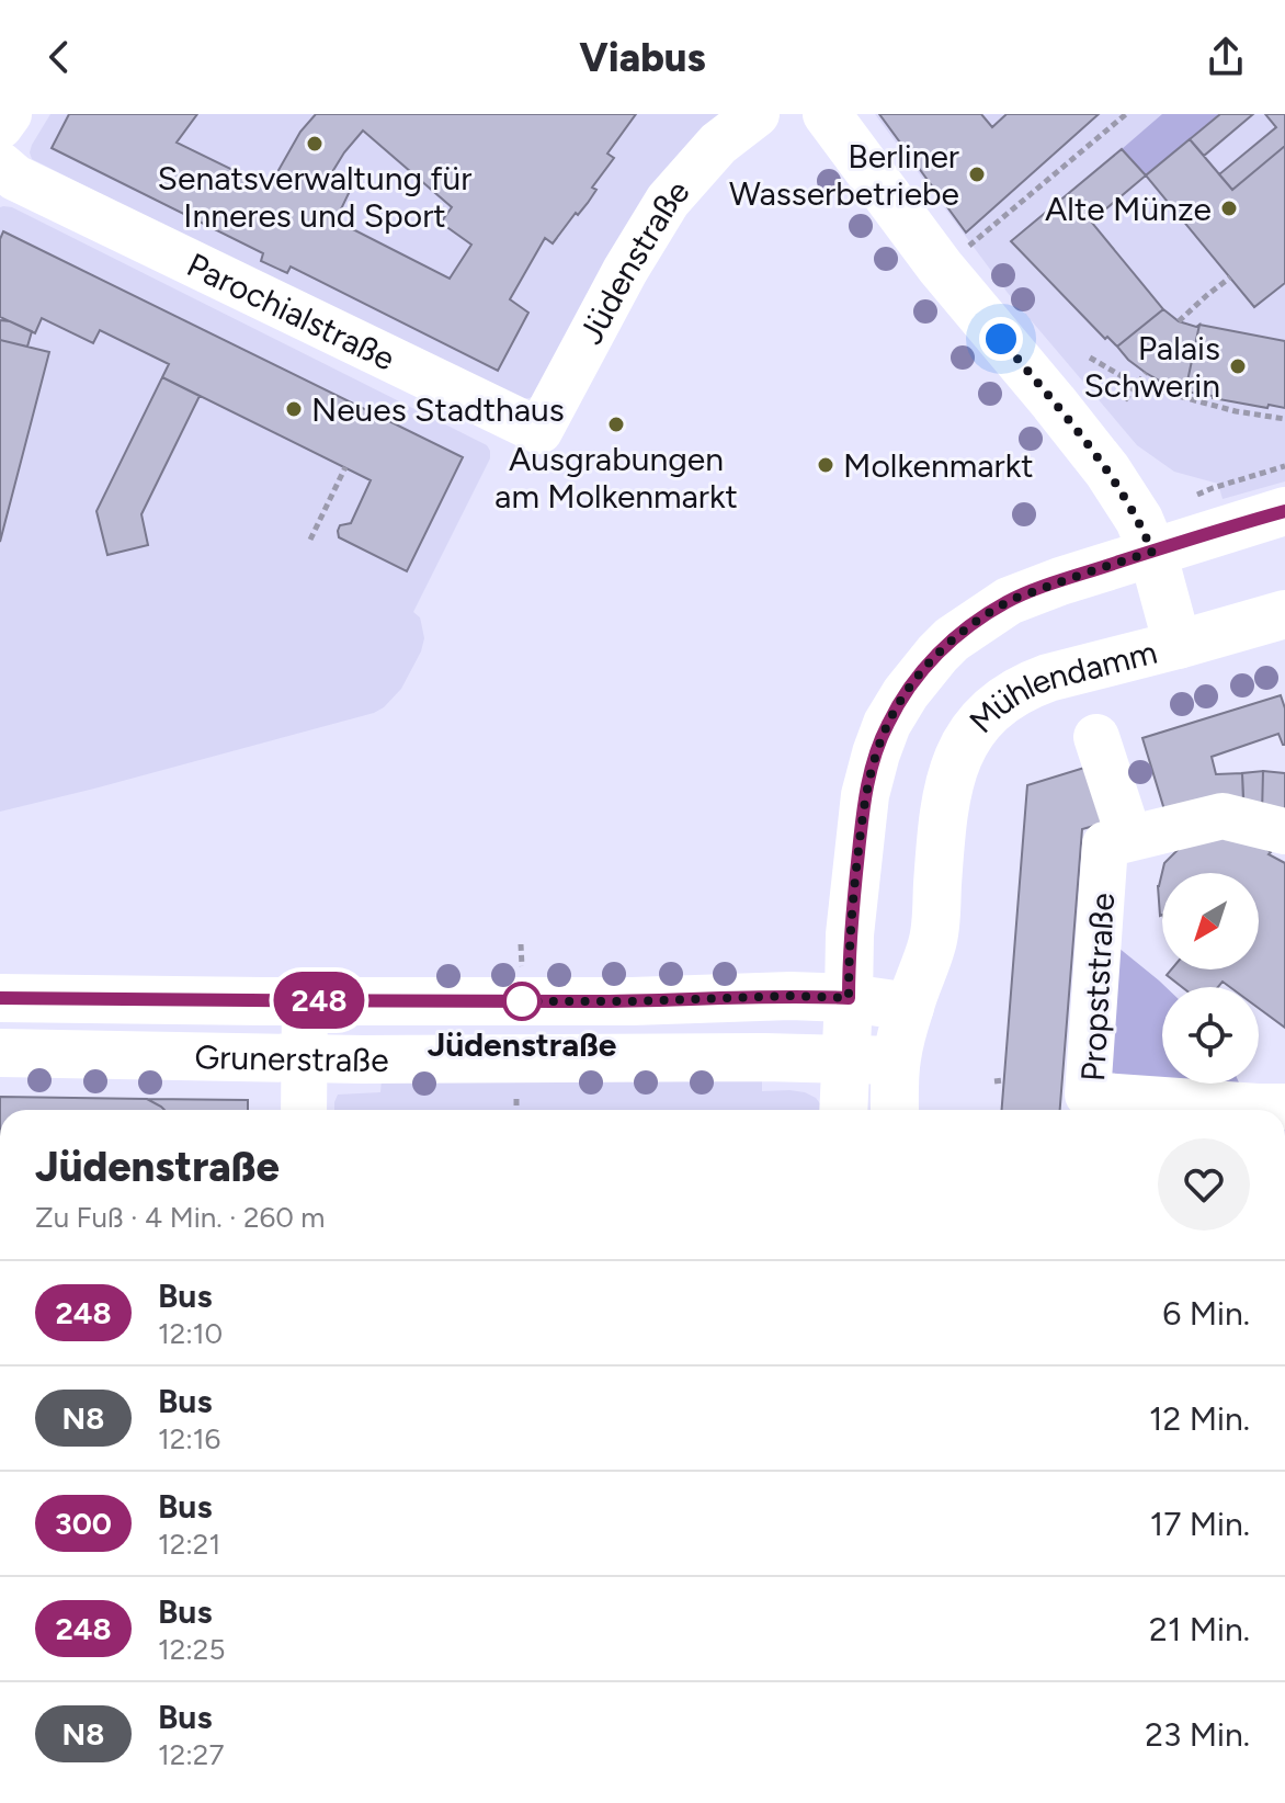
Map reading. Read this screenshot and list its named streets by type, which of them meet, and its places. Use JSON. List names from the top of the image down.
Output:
{
  "streets": {
    "main road": ["Mühlendamm", "Grunerstraße"],
    "street": ["Jüdenstraße", "Parochialstraße", "Propststraße"]
  },
  "crossings": [
    ["Jüdenstraße", "Parochialstraße"],
    ["Mühlendamm", "Grunerstraße"]
  ],
  "places": [
    "Senatsverwaltung für Inneres und Sport",
    "Berliner Wasserbetriebe",
    "Alte Münze",
    "Palais Schwerin",
    "Neues Stadthaus",
    "Ausgrabungen am Molkenmarkt",
    "Molkenmarkt",
    "Jüdenstraße"
  ],
  "lines": ["bus line 248"],
  "north": "bottom left",
  "page": {
    "header": "Viabus",
    "on_map": "248",
    "heading": ["Jüdenstraße", "Zu Fuß · 4 Min. · 260 m"],
    "list": [
      {
        "mark": "248",
        "name": "Bus",
        "note": "12:10",
        "value": "6 Min."
      },
      {
        "mark": "N8",
        "name": "Bus",
        "note": "12:16",
        "value": "12 Min."
      },
      {
        "mark": "300",
        "name": "Bus",
        "note": "12:21",
        "value": "17 Min."
      },
      {
        "mark": "248",
        "name": "Bus",
        "note": "12:25",
        "value": "21 Min."
      },
      {
        "mark": "N8",
        "name": "Bus",
        "note": "12:27",
        "value": "23 Min."
      }
    ]
  }
}
